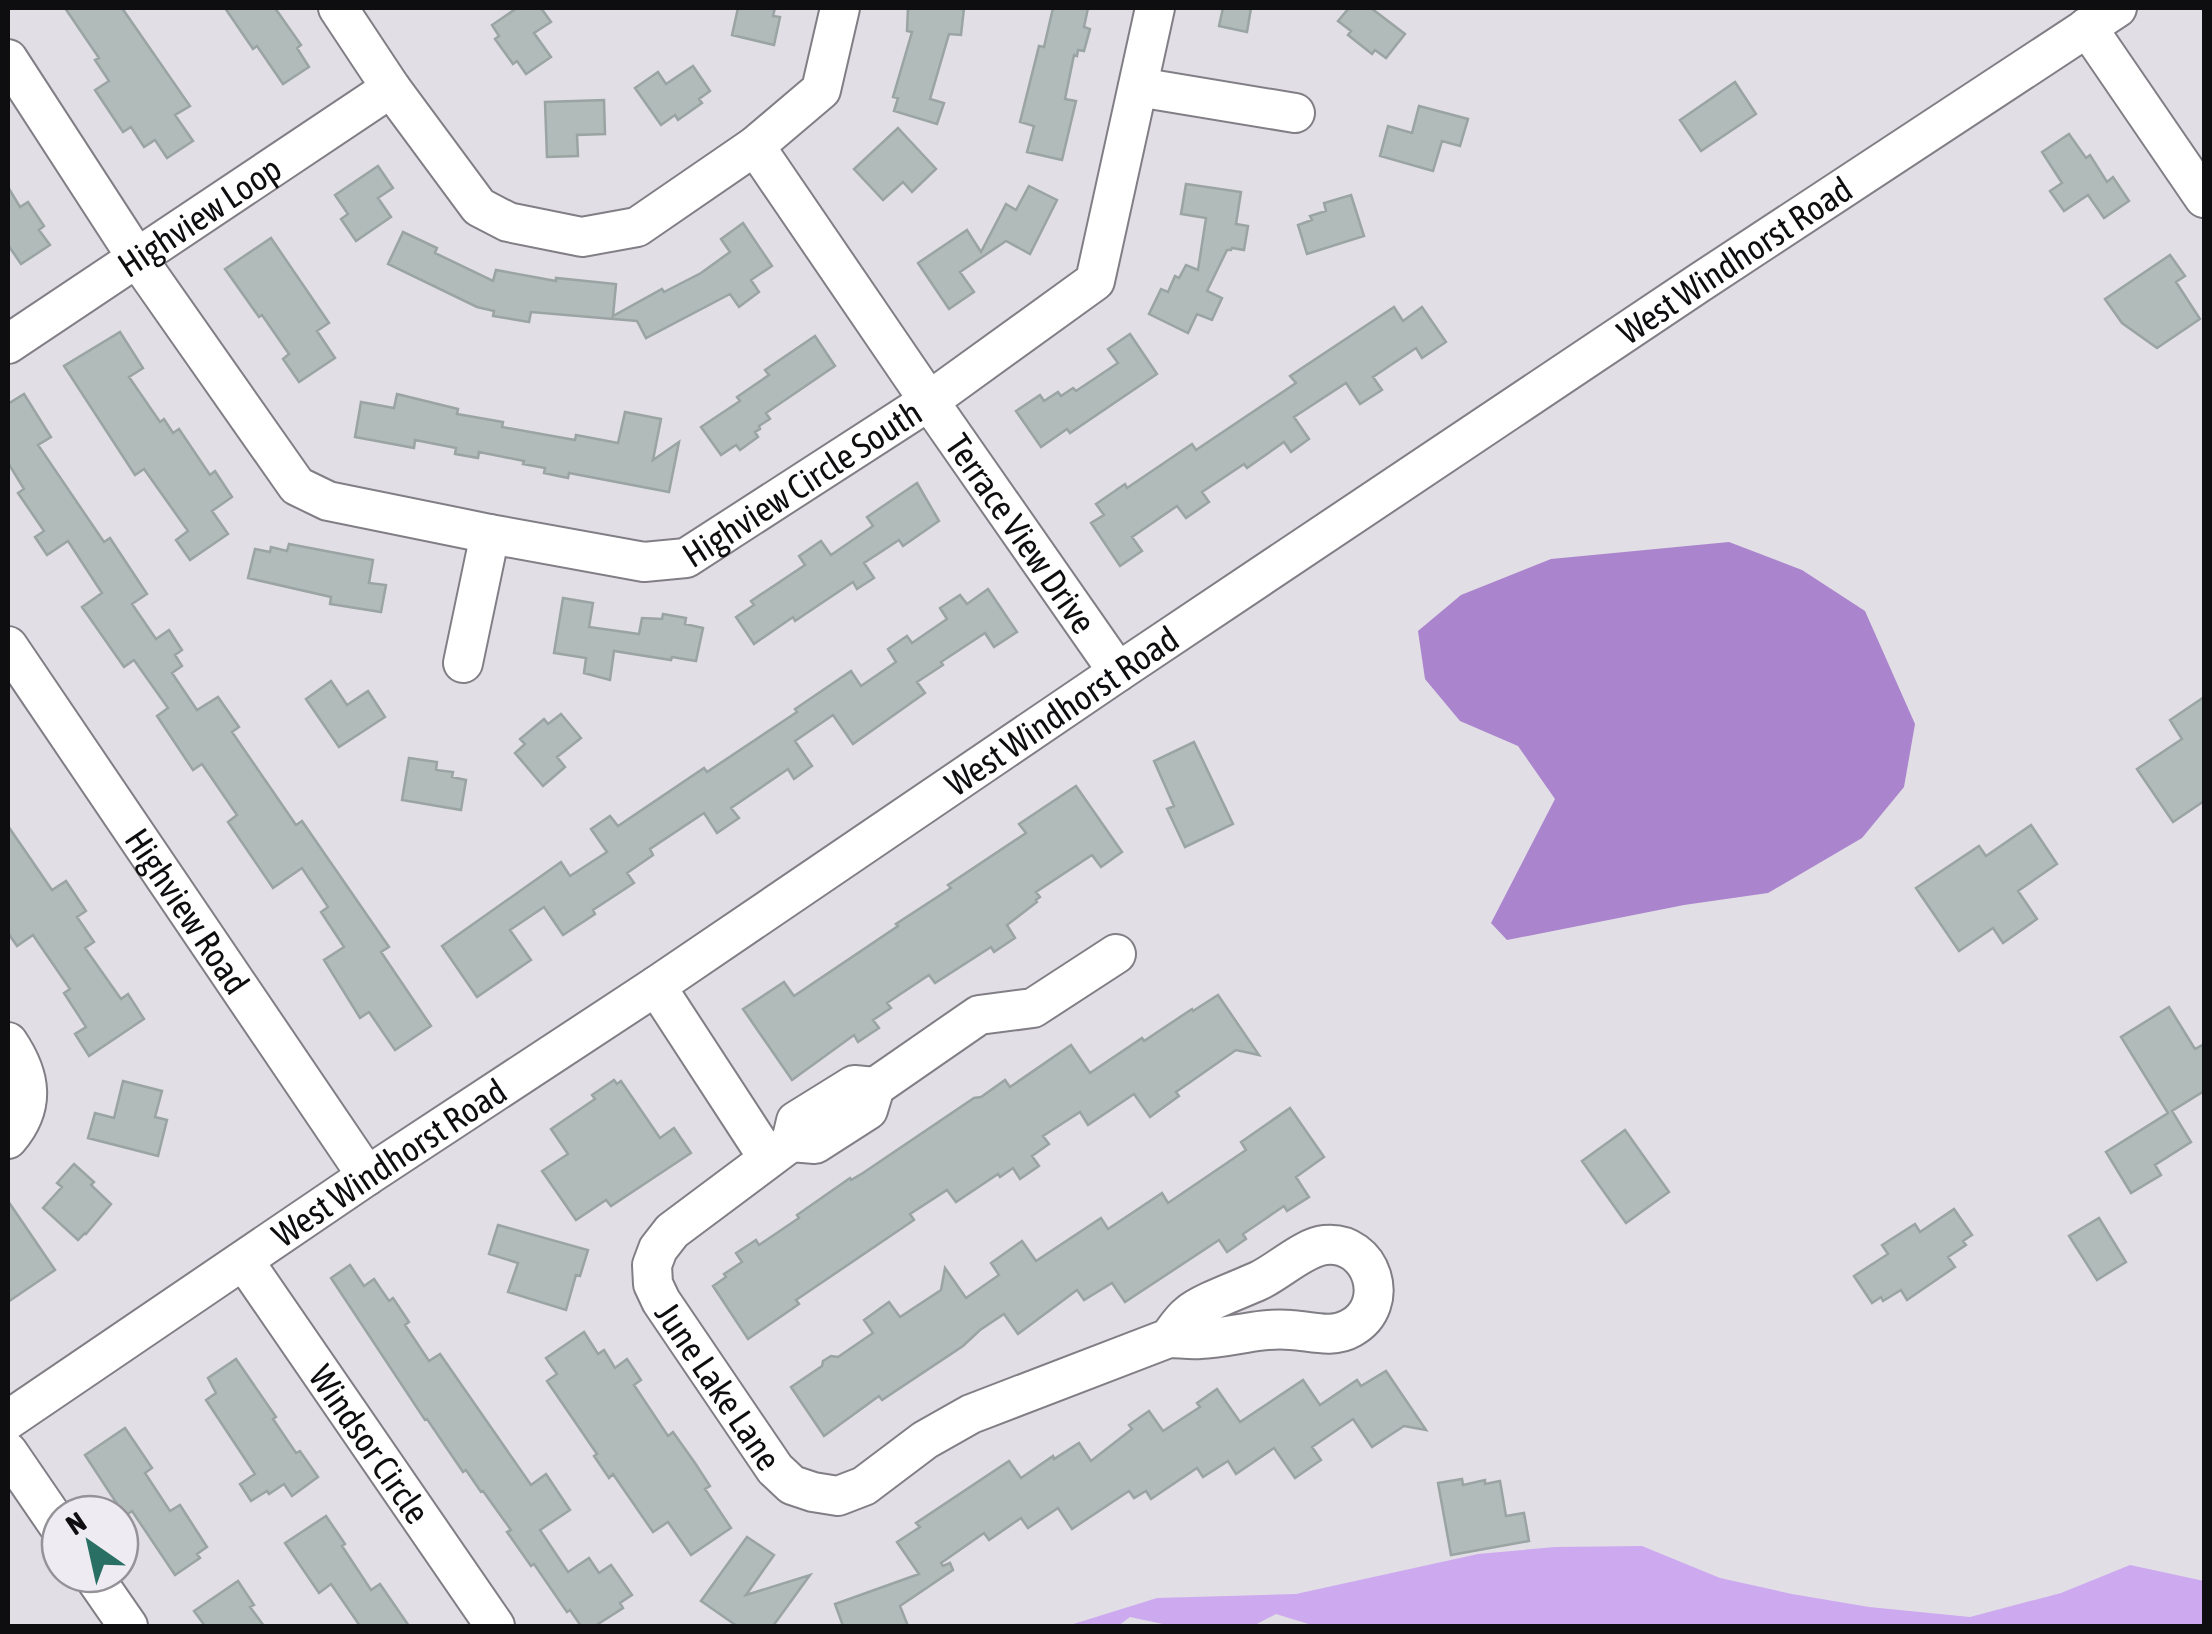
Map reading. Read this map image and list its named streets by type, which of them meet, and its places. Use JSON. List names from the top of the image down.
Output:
{
  "streets": {
    "street": [
      "Highview Loop",
      "West Windhorst Road",
      "Highview Circle South",
      "Terrace View Drive",
      "Highview Road",
      "June Lake Lane",
      "Windsor Circle"
    ]
  },
  "crossings": [
    ["Highview Loop", "Highview Circle South"],
    ["West Windhorst Road", "Terrace View Drive"],
    ["West Windhorst Road", "Highview Road"],
    ["West Windhorst Road", "Windsor Circle"],
    ["Highview Circle South", "Terrace View Drive"]
  ],
  "north": "top left"
}
